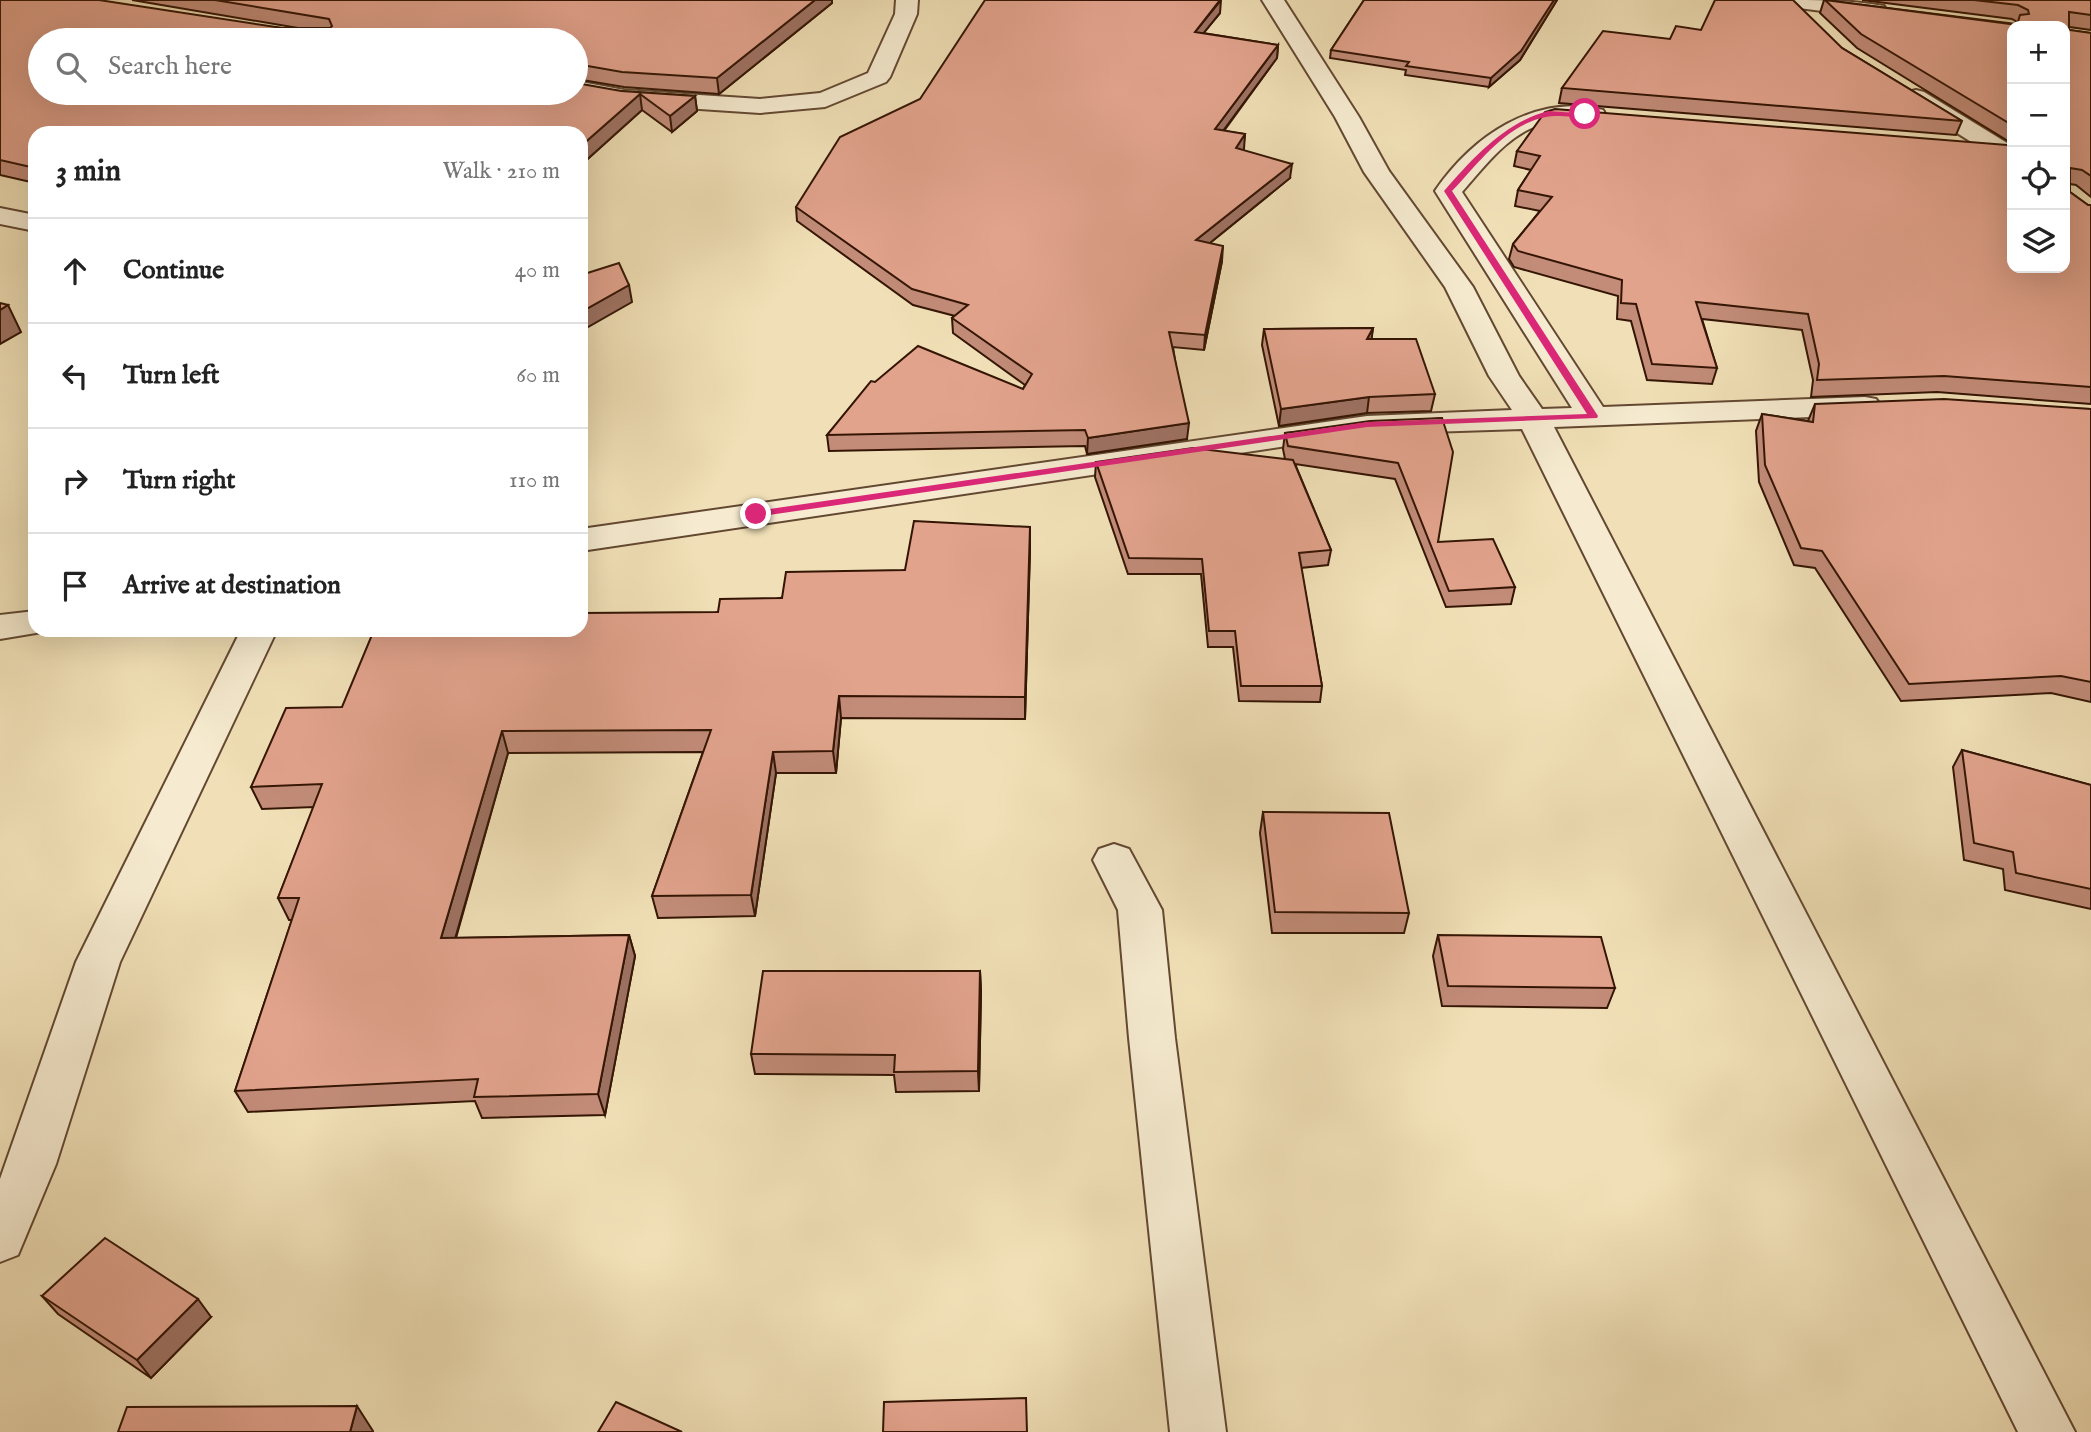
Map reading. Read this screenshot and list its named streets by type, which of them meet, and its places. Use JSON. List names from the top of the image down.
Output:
{
  "page": {
    "map_buttons": ["+", "−"],
    "search": "Search here",
    "heading": ["3 min", "Walk · 210 m"],
    "list": [
      ["Continue", "40 m"],
      ["Turn left", "60 m"],
      ["Turn right", "110 m"],
      "Arrive at destination"
    ]
  }
}
